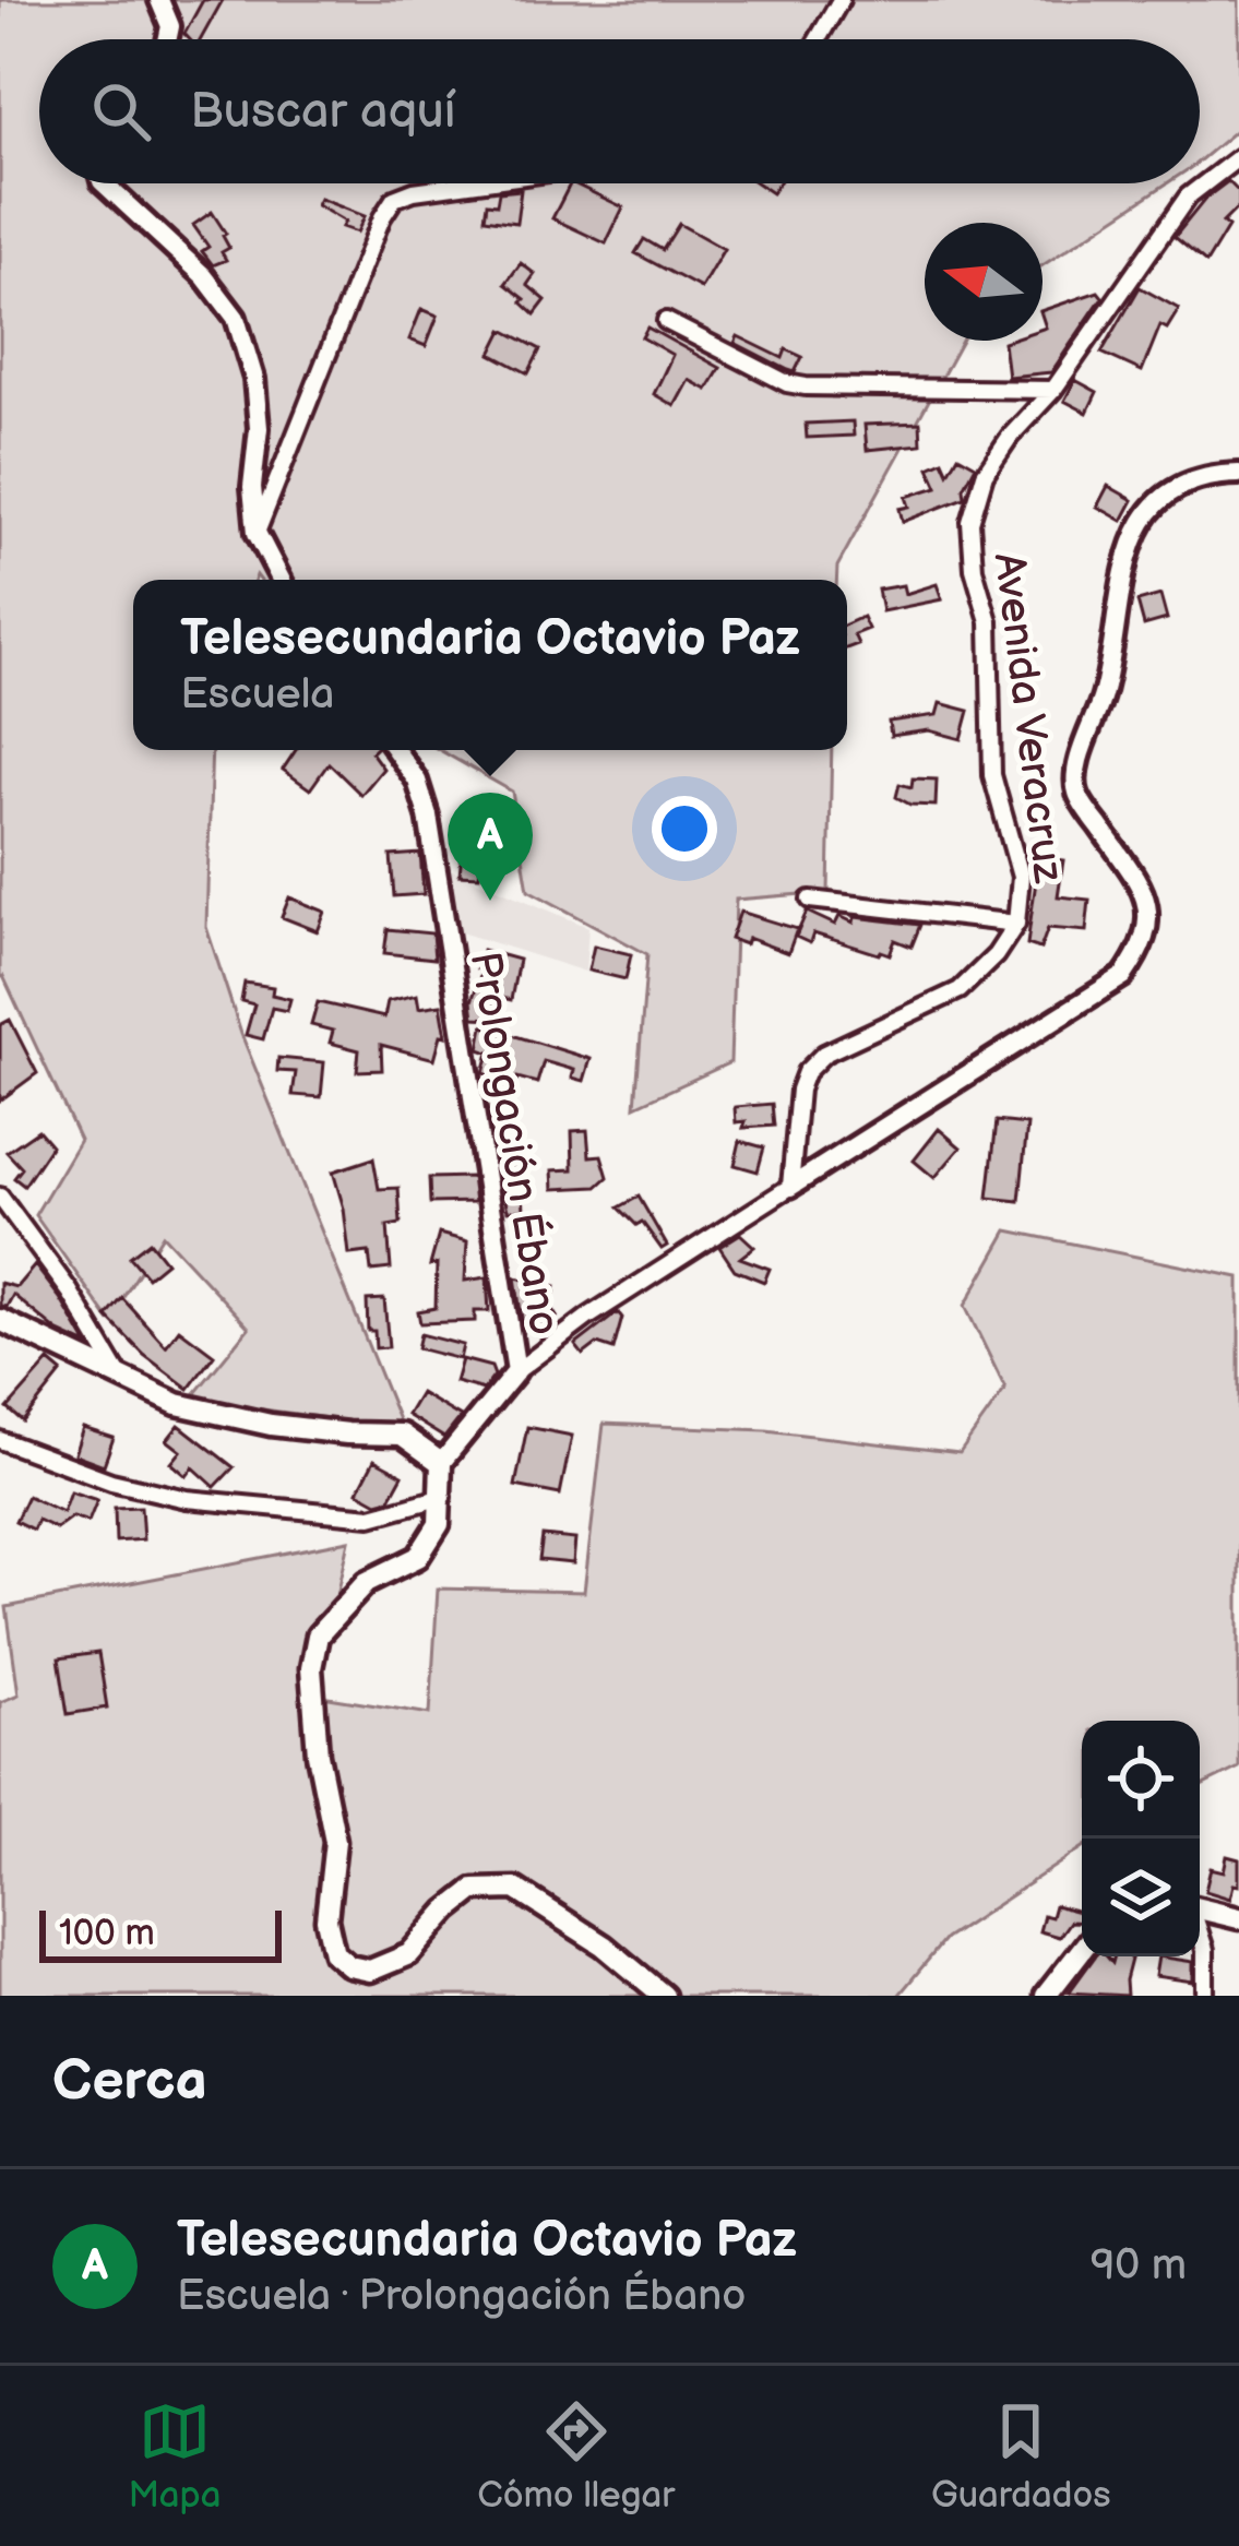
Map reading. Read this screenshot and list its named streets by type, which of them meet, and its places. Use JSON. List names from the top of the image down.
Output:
{
  "streets": {
    "street": ["Avenida Veracruz", "Prolongación Ébano"]
  },
  "scale_bar": "100 m",
  "north": "left",
  "page": {
    "search": "Buscar aquí",
    "popup": ["Telesecundaria Octavio Paz", "Escuela"],
    "pins": "A",
    "scale": "100 m",
    "heading": "Cerca",
    "list": [
      {
        "mark": "A",
        "name": "Telesecundaria Octavio Paz",
        "note": "Escuela · Prolongación Ébano",
        "value": "90 m"
      }
    ],
    "nav": ["Mapa", "Cómo llegar", "Guardados"]
  }
}
